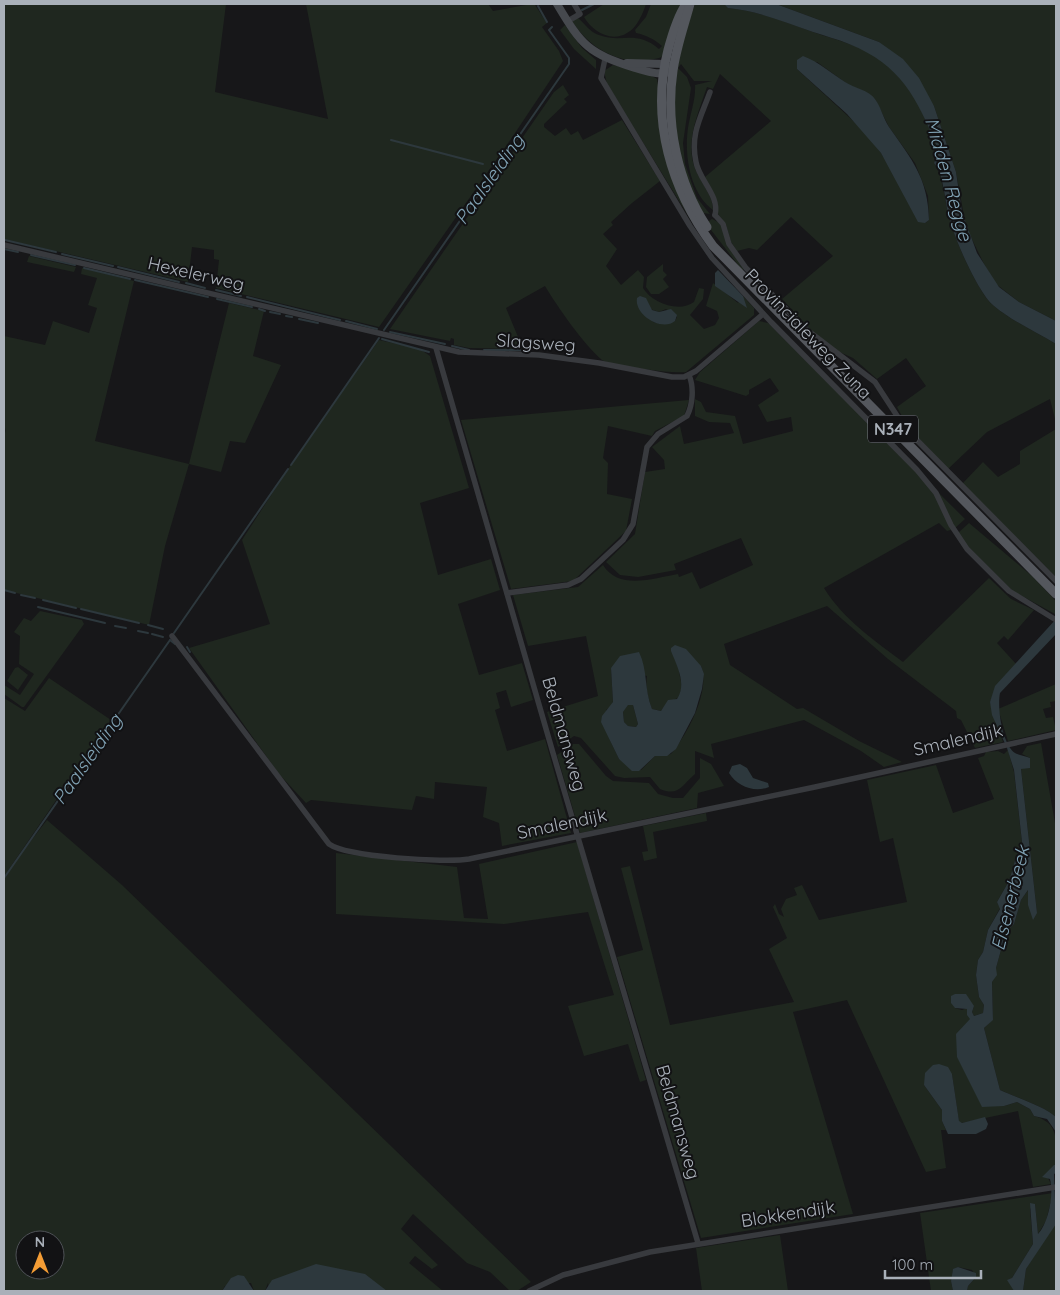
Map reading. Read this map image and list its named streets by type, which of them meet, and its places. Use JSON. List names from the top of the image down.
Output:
{
  "streets": {
    "main road": ["Provincialeweg Zuna", "N347"],
    "street": [
      "Hexelerweg",
      "Slagsweg",
      "Beldmansweg",
      "Smalendijk",
      "Blokkendijk"
    ]
  },
  "crossings": [
    ["Hexelerweg", "Slagsweg"],
    ["Provincialeweg Zuna", "N347"],
    ["Slagsweg", "Beldmansweg"],
    ["Beldmansweg", "Smalendijk"],
    ["Beldmansweg", "Blokkendijk"]
  ],
  "water": ["Paalsleiding", "Midden Regge", "Elsenerbeek"],
  "scale_bar": "100 m",
  "north": "top"
}
